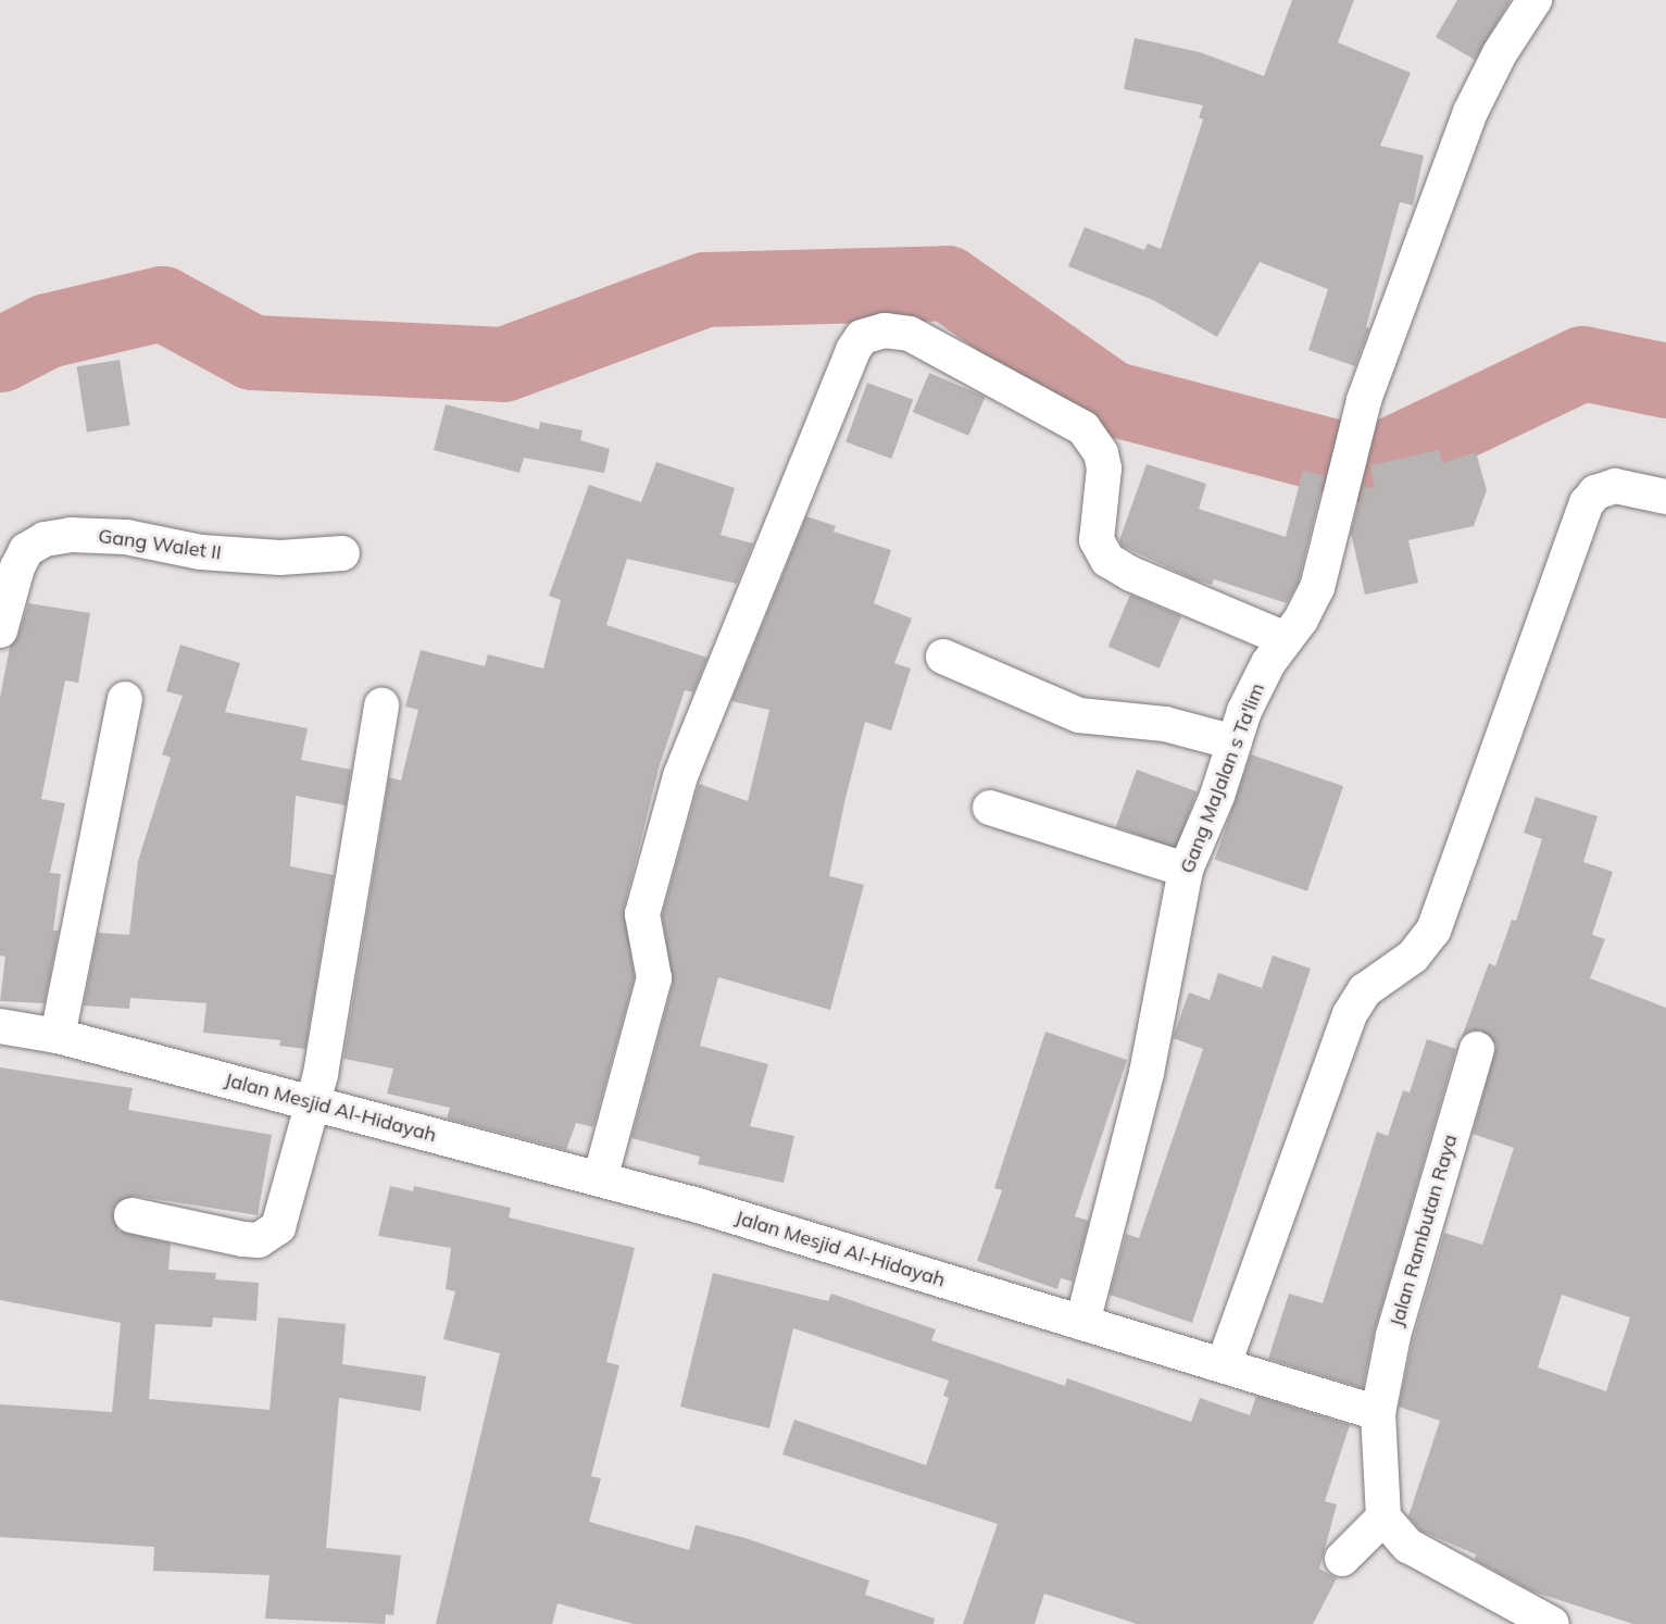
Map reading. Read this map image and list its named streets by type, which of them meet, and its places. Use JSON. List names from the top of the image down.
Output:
{
  "streets": {
    "street": [
      "Gang Walet II",
      "Gang MaJalan s Ta'lim",
      "Jalan Mesjid Al-Hidayah",
      "Jalan Rambutan Raya"
    ]
  },
  "crossings": [
    ["Gang MaJalan s Ta'lim", "Jalan Mesjid Al-Hidayah"],
    ["Jalan Mesjid Al-Hidayah", "Jalan Rambutan Raya"]
  ]
}
